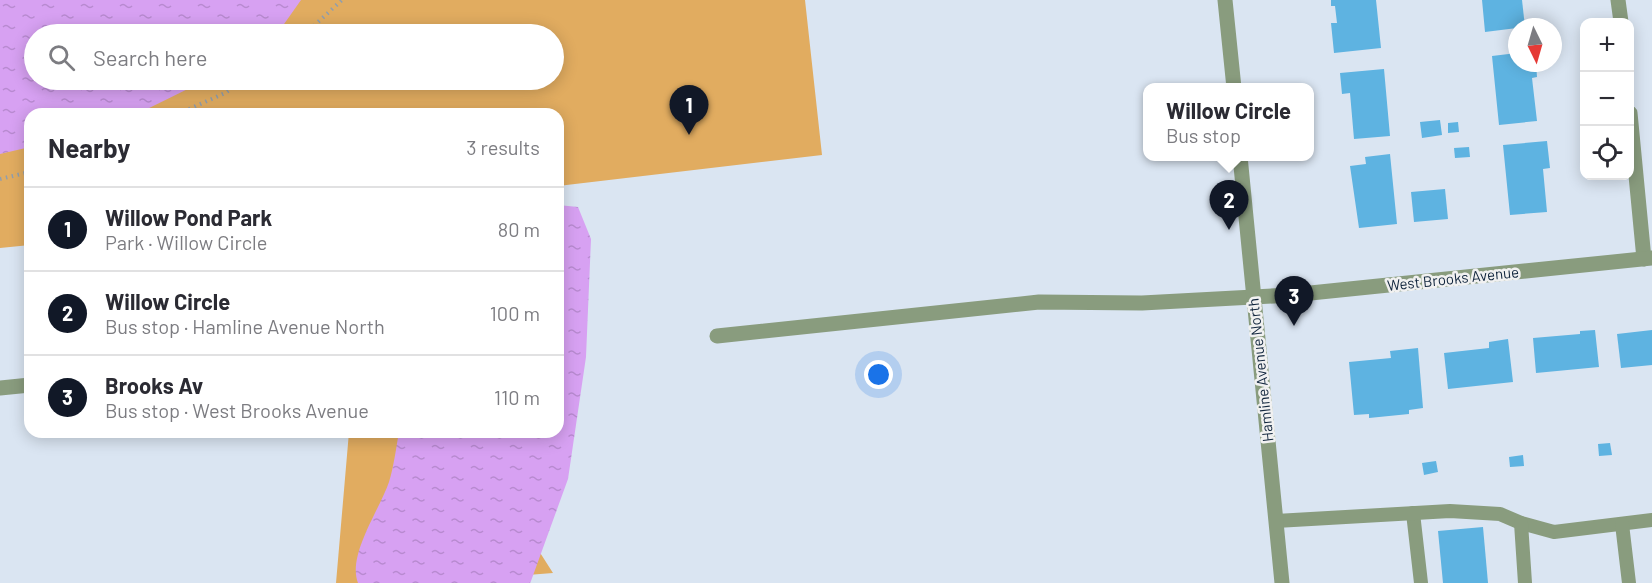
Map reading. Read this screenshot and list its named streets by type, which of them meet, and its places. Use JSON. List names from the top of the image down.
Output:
{
  "streets": {
    "street": ["West Brooks Avenue", "Hamline Avenue North"]
  },
  "crossings": [
    ["West Brooks Avenue", "Hamline Avenue North"]
  ],
  "north": "bottom",
  "page": {
    "map_buttons": ["+", "−"],
    "search": "Search here",
    "popup": ["Willow Circle", "Bus stop"],
    "pins": ["1", "2", "3"],
    "heading": ["Nearby", "3 results"],
    "list": [
      {
        "mark": "1",
        "name": "Willow Pond Park",
        "note": "Park · Willow Circle",
        "value": "80 m"
      },
      {
        "mark": "2",
        "name": "Willow Circle",
        "note": "Bus stop · Hamline Avenue North",
        "value": "100 m"
      },
      {
        "mark": "3",
        "name": "Brooks Av",
        "note": "Bus stop · West Brooks Avenue",
        "value": "110 m"
      }
    ]
  }
}
